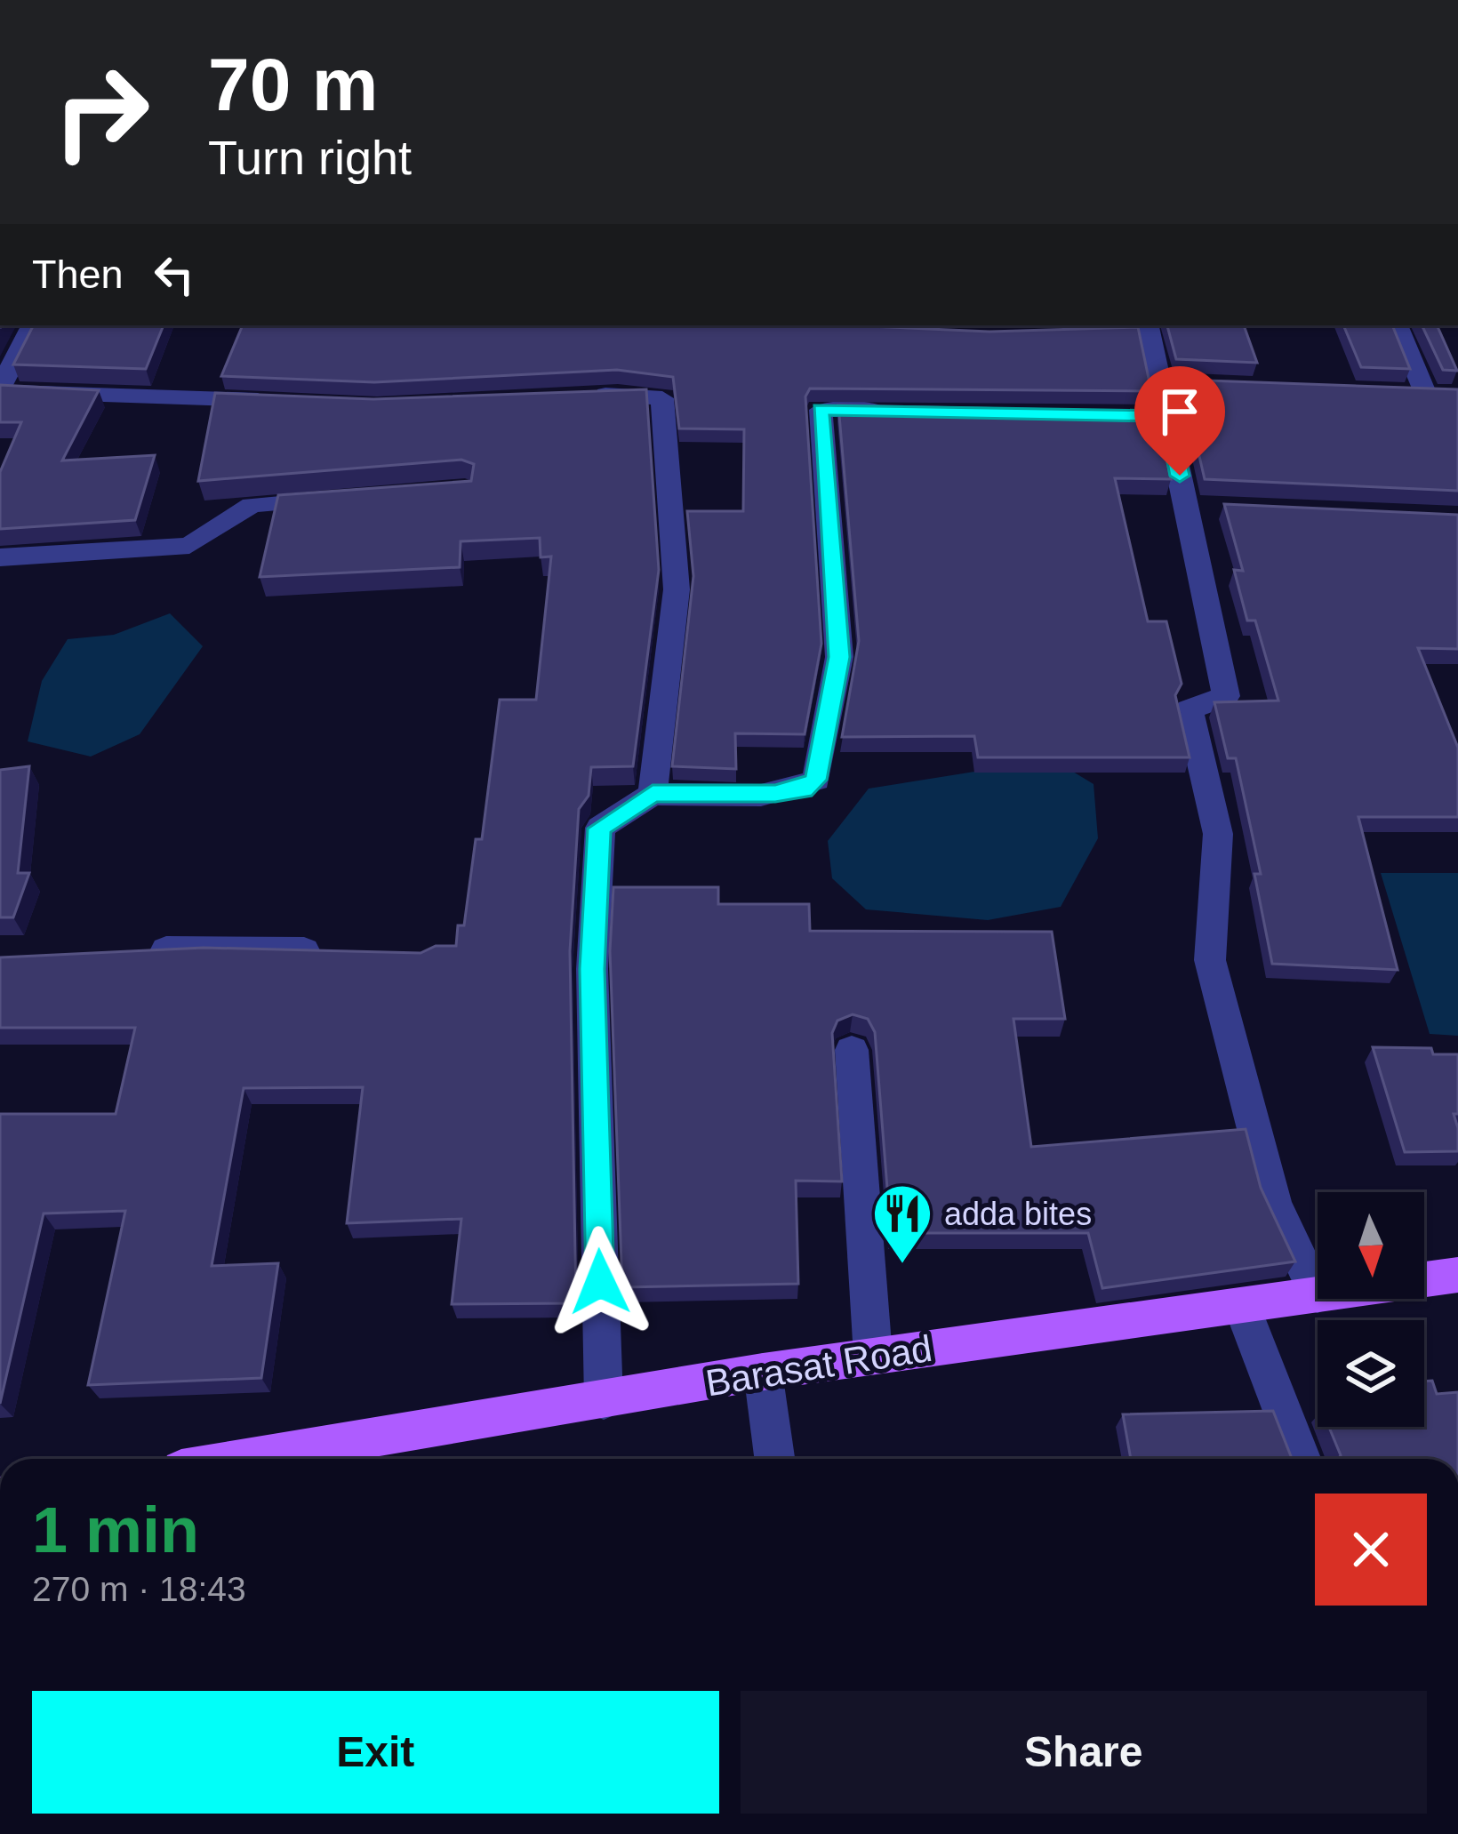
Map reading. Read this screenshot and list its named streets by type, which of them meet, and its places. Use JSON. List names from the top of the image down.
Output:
{
  "streets": {
    "main road": ["Barasat Road"]
  },
  "places": {
    "restaurant": ["adda bites"]
  },
  "north": "bottom",
  "page": {
    "turn": ["70 m", "Turn right"],
    "then": "Then",
    "heading": ["1 min", "270 m · 18:43"],
    "buttons": ["Exit", "Share"]
  }
}
